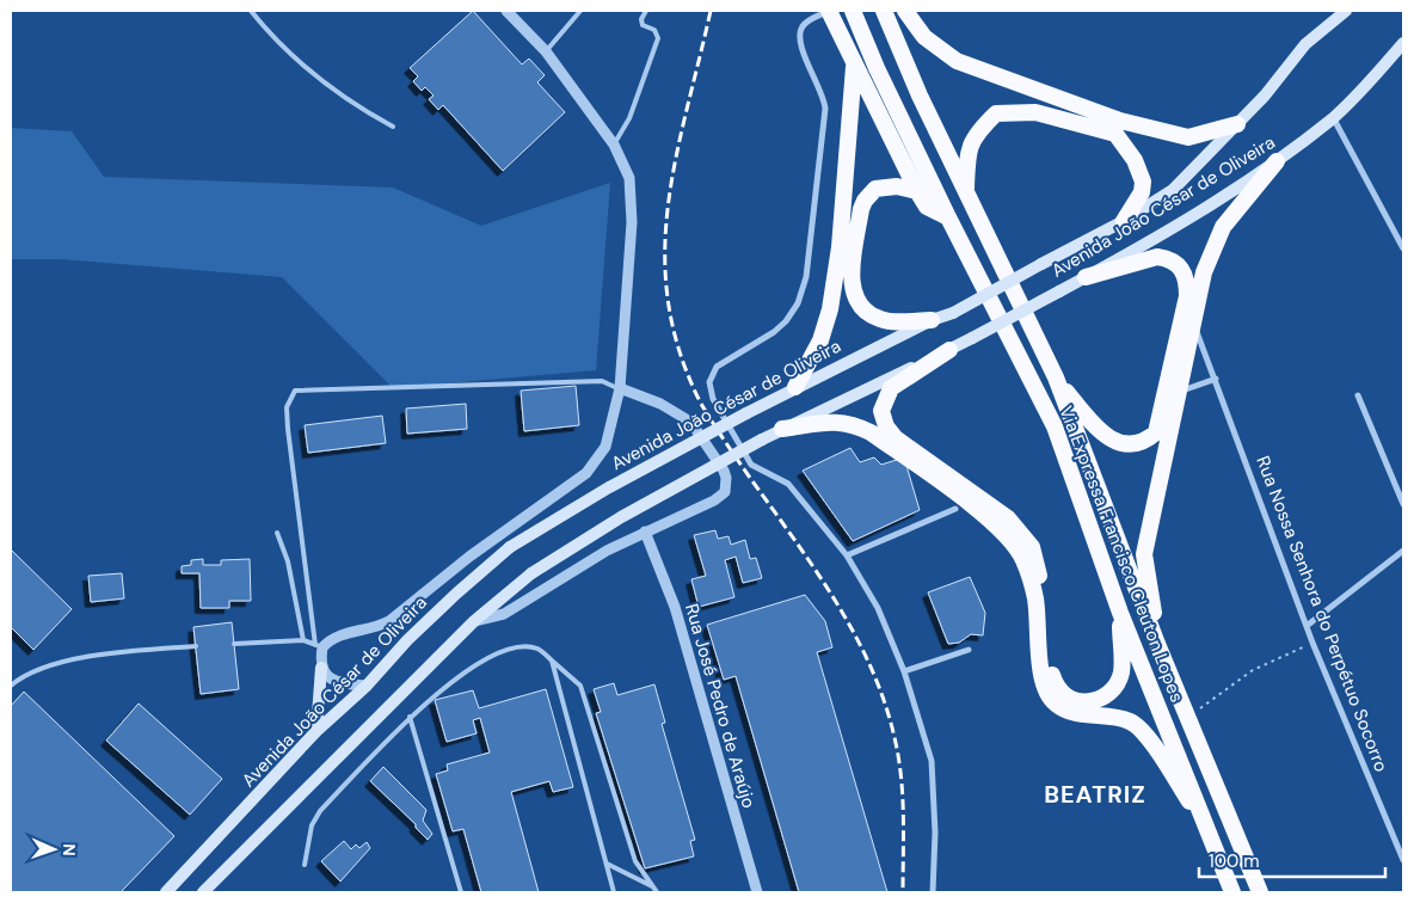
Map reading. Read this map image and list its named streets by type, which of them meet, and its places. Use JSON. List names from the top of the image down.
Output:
{
  "streets": {
    "highway": ["Via Expressa Francisco Cleuton Lopes"],
    "main road": ["Avenida João César de Oliveira"],
    "street": ["Rua Nossa Senhora do Perpétuo Socorro", "Rua José Pedro de Araújo"]
  },
  "districts": ["BEATRIZ"],
  "scale_bar": "100 m",
  "north": "right"
}
